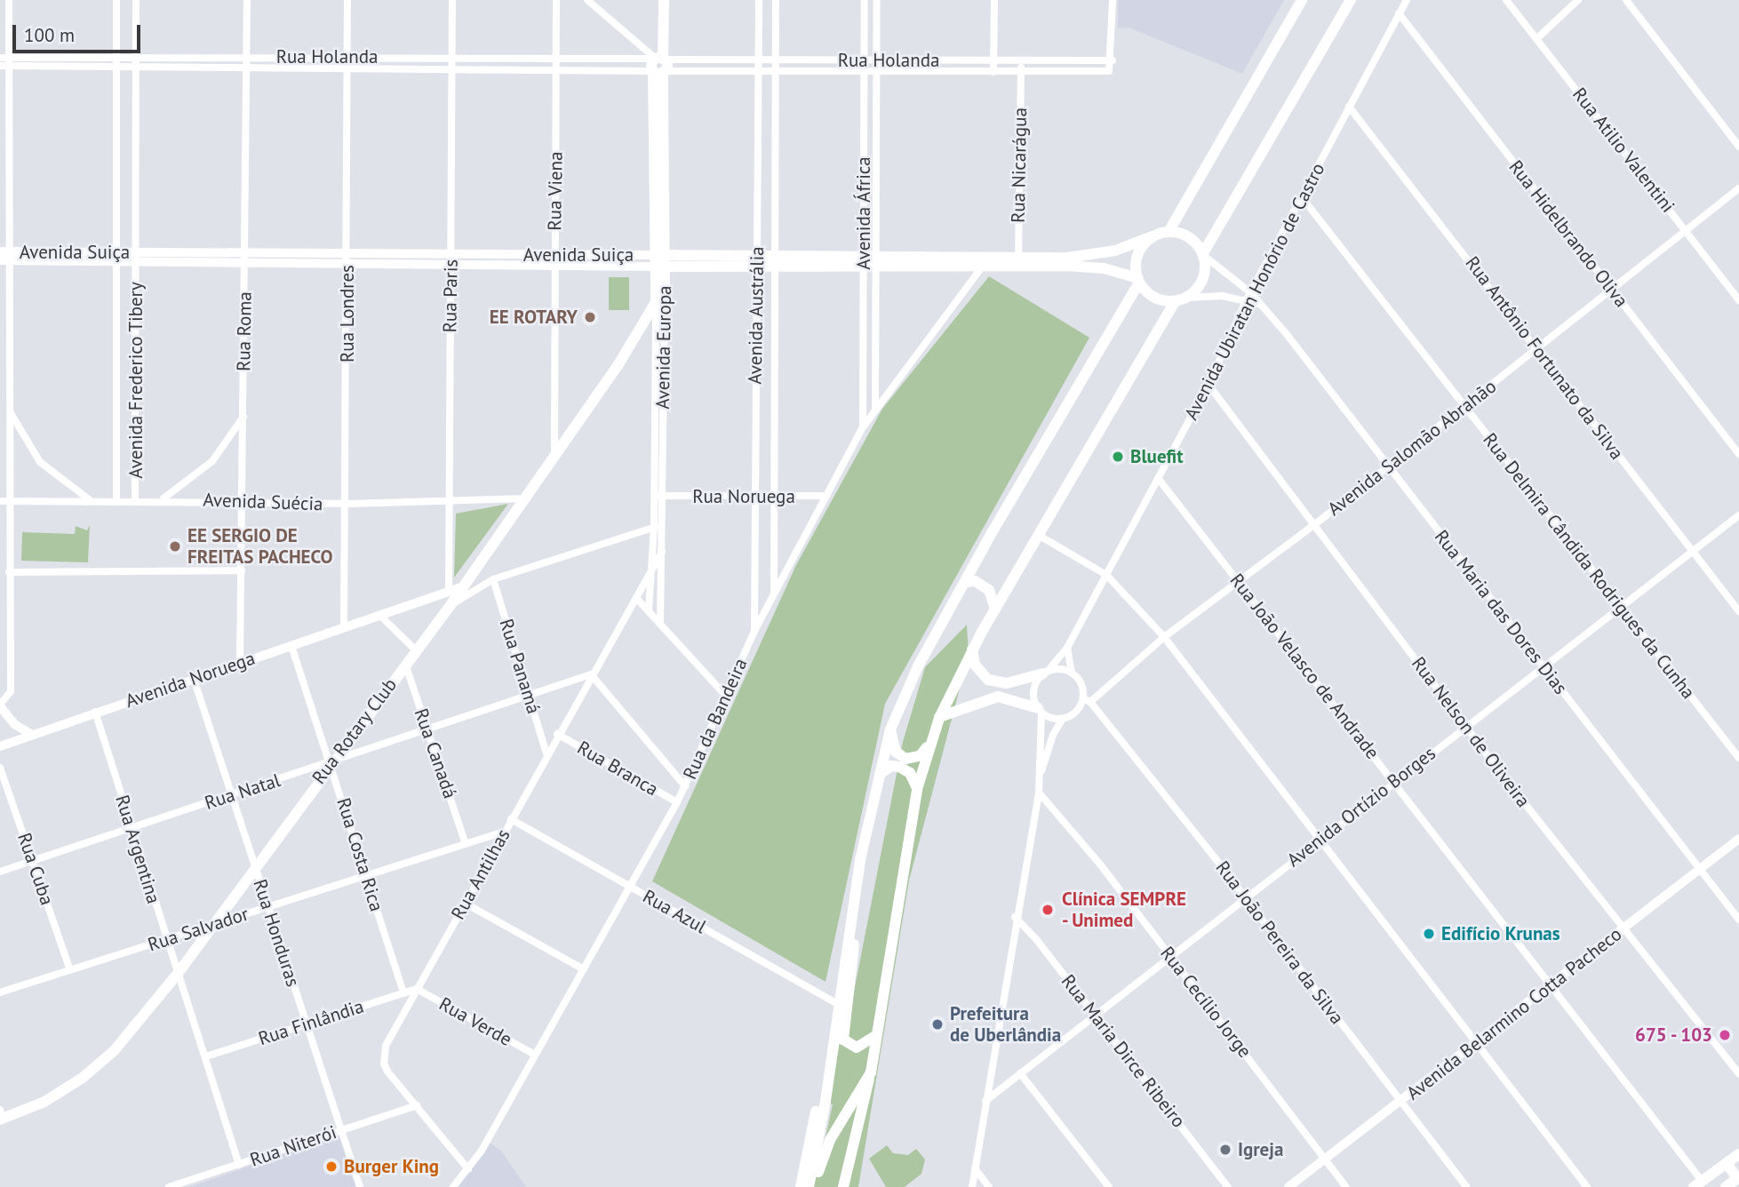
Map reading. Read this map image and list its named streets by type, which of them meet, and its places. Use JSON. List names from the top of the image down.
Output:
{
  "streets": {
    "main road": ["Avenida Suiça", "Avenida Europa", "Rua Rotary Club"],
    "street": [
      "Rua Holanda",
      "Rua Atilio Valentini",
      "Rua Nicarágua",
      "Rua Viena",
      "Avenida África",
      "Rua Hidelbrando Oliva",
      "Avenida Ubiratan Honório de Castro",
      "Rua Paris",
      "Rua Londres",
      "Avenida Austrália",
      "Rua Roma",
      "Rua Antônio Fortunato da Silva",
      "Avenida Frederico Tibery",
      "Avenida Salomão Abrahão",
      "Rua Noruega",
      "Avenida Suécia",
      "Rua Delmira Cândida Rodrigues da Cunha",
      "Rua Maria das Dores Dias",
      "Rua Panamá",
      "Rua João Velasco de Andrade",
      "Avenida Noruega",
      "Rua da Bandeira",
      "Rua Nelson de Oliveira",
      "Rua Canadá",
      "Rua Branca",
      "Rua Natal",
      "Avenida Ortízio Borges",
      "Rua Argentina",
      "Rua Costa Rica",
      "Rua Cuba",
      "Rua Antilhas",
      "Rua Azul",
      "Rua Salvador",
      "Rua Honduras",
      "Rua João Pereira da Silva",
      "Rua Cecílio Jorge",
      "Avenida Belarmino Cotta Pacheco",
      "Rua Verde",
      "Rua Finlândia",
      "Rua Maria Dirce Ribeiro",
      "Rua Niterói"
    ]
  },
  "crossings": [
    ["Rua Holanda", "Rua Nicarágua"],
    ["Rua Holanda", "Rua Viena"],
    ["Rua Holanda", "Avenida África"],
    ["Rua Holanda", "Rua Paris"],
    ["Rua Holanda", "Rua Londres"],
    ["Rua Holanda", "Avenida Austrália"],
    ["Rua Holanda", "Rua Roma"],
    ["Rua Holanda", "Avenida Europa"],
    ["Rua Holanda", "Avenida Frederico Tibery"],
    ["Rua Atilio Valentini", "Avenida Salomão Abrahão"],
    ["Rua Nicarágua", "Avenida Suiça"],
    ["Rua Viena", "Avenida Suiça"],
    ["Rua Viena", "Rua Rotary Club"],
    ["Avenida África", "Avenida Suiça"],
    ["Avenida África", "Rua da Bandeira"],
    ["Rua Hidelbrando Oliva", "Avenida Ubiratan Honório de Castro"],
    ["Rua Hidelbrando Oliva", "Avenida Salomão Abrahão"],
    ["Avenida Suiça", "Rua Paris"],
    ["Avenida Suiça", "Rua Londres"],
    ["Avenida Suiça", "Avenida Austrália"],
    ["Avenida Suiça", "Rua Roma"],
    ["Avenida Suiça", "Avenida Europa"],
    ["Avenida Suiça", "Avenida Frederico Tibery"],
    ["Avenida Suiça", "Rua Maria das Dores Dias"],
    ["Avenida Suiça", "Rua da Bandeira"],
    ["Avenida Ubiratan Honório de Castro", "Rua Antônio Fortunato da Silva"],
    ["Avenida Ubiratan Honório de Castro", "Avenida Salomão Abrahão"],
    ["Avenida Ubiratan Honório de Castro", "Rua Delmira Cândida Rodrigues da Cunha"],
    ["Avenida Ubiratan Honório de Castro", "Rua Maria das Dores Dias"],
    ["Avenida Ubiratan Honório de Castro", "Rua João Velasco de Andrade"],
    ["Avenida Ubiratan Honório de Castro", "Rua Nelson de Oliveira"],
    ["Avenida Ubiratan Honório de Castro", "Rua João Pereira da Silva"],
    ["Rua Paris", "Avenida Suécia"],
    ["Rua Paris", "Avenida Noruega"],
    ["Rua Londres", "Avenida Suécia"],
    ["Rua Londres", "Avenida Noruega"],
    ["Avenida Austrália", "Rua Noruega"],
    ["Avenida Austrália", "Rua da Bandeira"],
    ["Rua Roma", "Avenida Suécia"],
    ["Rua Roma", "Avenida Noruega"],
    ["Avenida Europa", "Rua Noruega"],
    ["Avenida Europa", "Rua Rotary Club"],
    ["Avenida Europa", "Rua Antilhas"],
    ["Rua Antônio Fortunato da Silva", "Avenida Salomão Abrahão"],
    ["Rua Antônio Fortunato da Silva", "Avenida Ortízio Borges"],
    ["Avenida Frederico Tibery", "Avenida Suécia"],
    ["Avenida Salomão Abrahão", "Rua Delmira Cândida Rodrigues da Cunha"],
    ["Avenida Salomão Abrahão", "Rua Maria das Dores Dias"],
    ["Avenida Salomão Abrahão", "Rua João Velasco de Andrade"],
    ["Avenida Salomão Abrahão", "Rua Nelson de Oliveira"],
    ["Avenida Salomão Abrahão", "Rua João Pereira da Silva"],
    ["Rua Noruega", "Rua da Bandeira"],
    ["Avenida Suécia", "Rua Rotary Club"],
    ["Rua Delmira Cândida Rodrigues da Cunha", "Avenida Ortízio Borges"],
    ["Rua Maria das Dores Dias", "Avenida Ortízio Borges"],
    ["Rua Maria das Dores Dias", "Avenida Belarmino Cotta Pacheco"],
    ["Rua Panamá", "Rua Natal"],
    ["Rua Panamá", "Rua Antilhas"],
    ["Rua João Velasco de Andrade", "Avenida Ortízio Borges"],
    ["Rua João Velasco de Andrade", "Avenida Belarmino Cotta Pacheco"],
    ["Avenida Noruega", "Rua Rotary Club"],
    ["Avenida Noruega", "Rua Argentina"],
    ["Avenida Noruega", "Rua Costa Rica"],
    ["Avenida Noruega", "Rua Honduras"],
    ["Rua da Bandeira", "Rua Branca"],
    ["Rua da Bandeira", "Rua Antilhas"],
    ["Rua da Bandeira", "Rua Azul"],
    ["Rua da Bandeira", "Rua Verde"],
    ["Rua Rotary Club", "Rua Canadá"],
    ["Rua Rotary Club", "Rua Natal"],
    ["Rua Rotary Club", "Rua Argentina"],
    ["Rua Rotary Club", "Rua Costa Rica"],
    ["Rua Rotary Club", "Rua Salvador"],
    ["Rua Rotary Club", "Rua Honduras"],
    ["Rua Nelson de Oliveira", "Avenida Ortízio Borges"],
    ["Rua Nelson de Oliveira", "Avenida Belarmino Cotta Pacheco"],
    ["Rua Canadá", "Rua Natal"],
    ["Rua Canadá", "Rua Salvador"],
    ["Rua Branca", "Rua Antilhas"],
    ["Rua Natal", "Rua Argentina"],
    ["Rua Natal", "Rua Costa Rica"],
    ["Rua Natal", "Rua Cuba"],
    ["Rua Natal", "Rua Antilhas"],
    ["Rua Natal", "Rua Honduras"],
    ["Avenida Ortízio Borges", "Rua João Pereira da Silva"],
    ["Avenida Ortízio Borges", "Rua Cecílio Jorge"],
    ["Avenida Ortízio Borges", "Rua Maria Dirce Ribeiro"],
    ["Rua Argentina", "Rua Salvador"],
    ["Rua Argentina", "Rua Finlândia"],
    ["Rua Argentina", "Rua Niterói"],
    ["Rua Costa Rica", "Rua Salvador"],
    ["Rua Costa Rica", "Rua Finlândia"],
    ["Rua Cuba", "Rua Salvador"],
    ["Rua Antilhas", "Rua Azul"],
    ["Rua Antilhas", "Rua Salvador"],
    ["Rua Antilhas", "Rua Verde"],
    ["Rua Antilhas", "Rua Finlândia"],
    ["Rua Antilhas", "Rua Niterói"],
    ["Rua Salvador", "Rua Honduras"],
    ["Rua Honduras", "Rua Finlândia"],
    ["Rua Honduras", "Rua Niterói"],
    ["Rua João Pereira da Silva", "Avenida Belarmino Cotta Pacheco"],
    ["Rua Cecílio Jorge", "Avenida Belarmino Cotta Pacheco"],
    ["Rua Verde", "Rua Finlândia"]
  ],
  "places": [
    "EE ROTARY",
    "Bluefit",
    "EE SERGIO DE FREITAS PACHECO",
    "Clínica SEMPRE - Unimed",
    "Edifício Krunas",
    "Prefeitura de Uberlândia",
    "675 - 103",
    "Igreja",
    "Burger King"
  ],
  "scale_bar": "100 m"
}
